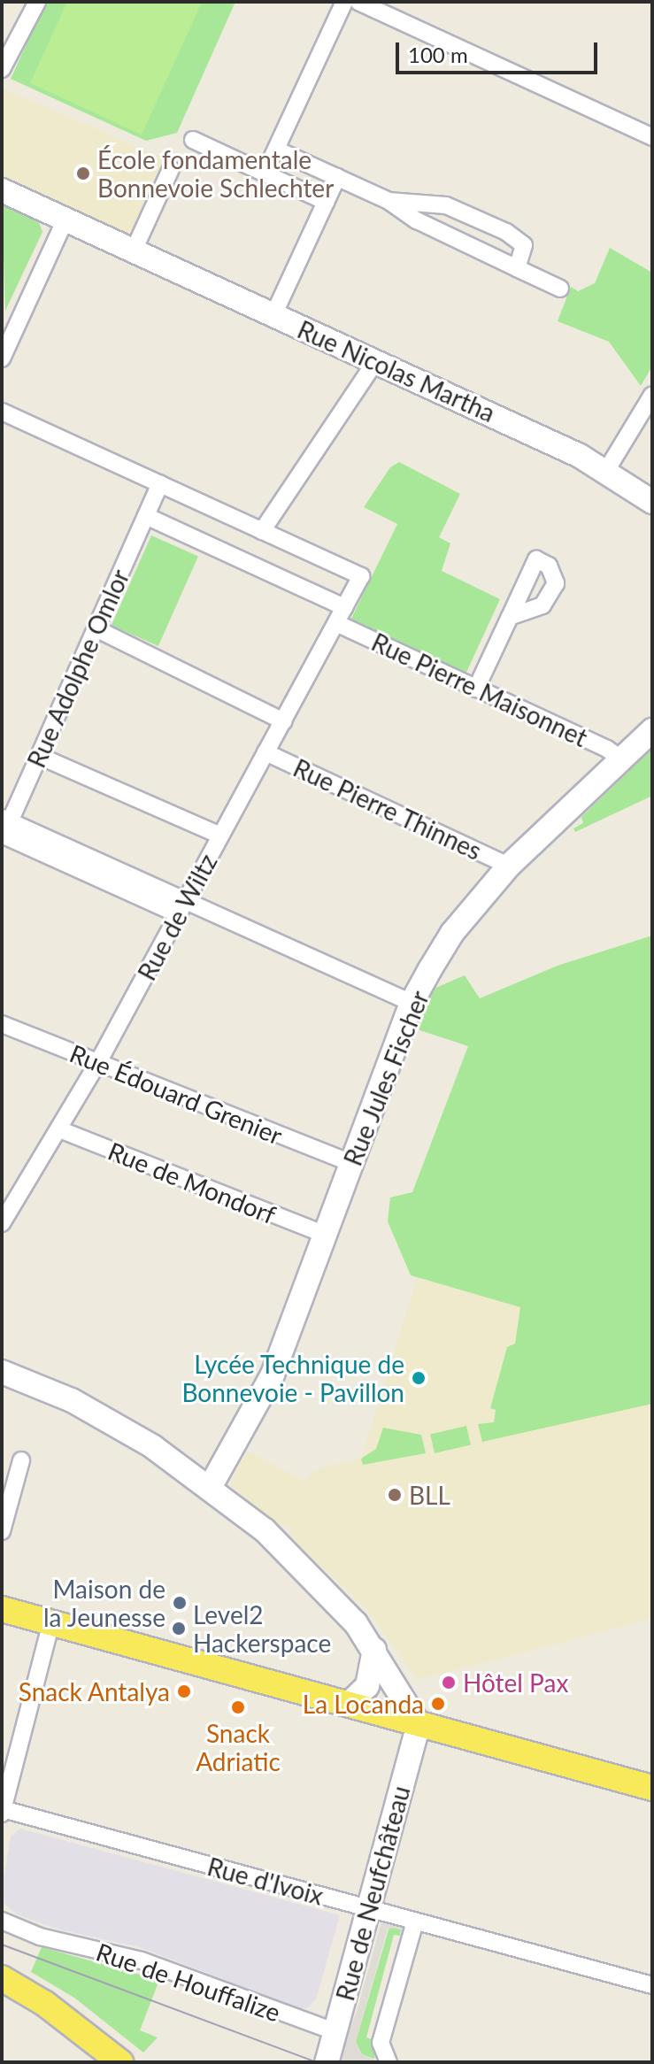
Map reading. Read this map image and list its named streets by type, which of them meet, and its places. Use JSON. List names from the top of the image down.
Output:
{
  "streets": {
    "street": [
      "Rue Nicolas Martha",
      "Rue Adolphe Omlor",
      "Rue Pierre Maisonnet",
      "Rue Pierre Thinnes",
      "Rue de Wiltz",
      "Rue Jules Fischer",
      "Rue Édouard Grenier",
      "Rue de Mondorf",
      "Rue d'Ivoix",
      "Rue de Neufchâteau",
      "Rue de Houffalize"
    ]
  },
  "crossings": [
    ["Rue Pierre Maisonnet", "Rue de Wiltz"],
    ["Rue Pierre Maisonnet", "Rue Jules Fischer"],
    ["Rue Pierre Thinnes", "Rue de Wiltz"],
    ["Rue Pierre Thinnes", "Rue Jules Fischer"],
    ["Rue de Wiltz", "Rue Édouard Grenier"],
    ["Rue de Wiltz", "Rue de Mondorf"],
    ["Rue Jules Fischer", "Rue Édouard Grenier"],
    ["Rue Jules Fischer", "Rue de Mondorf"],
    ["Rue d'Ivoix", "Rue de Neufchâteau"],
    ["Rue de Neufchâteau", "Rue de Houffalize"]
  ],
  "places": [
    "École fondamentale Bonnevoie Schlechter",
    "Lycée Technique de Bonnevoie - Pavillon",
    "BLL",
    "Maison de la Jeunesse",
    "Level2 Hackerspace",
    "Hôtel Pax",
    "Snack Antalya",
    "La Locanda",
    "Snack Adriatic"
  ],
  "scale_bar": "100 m"
}
